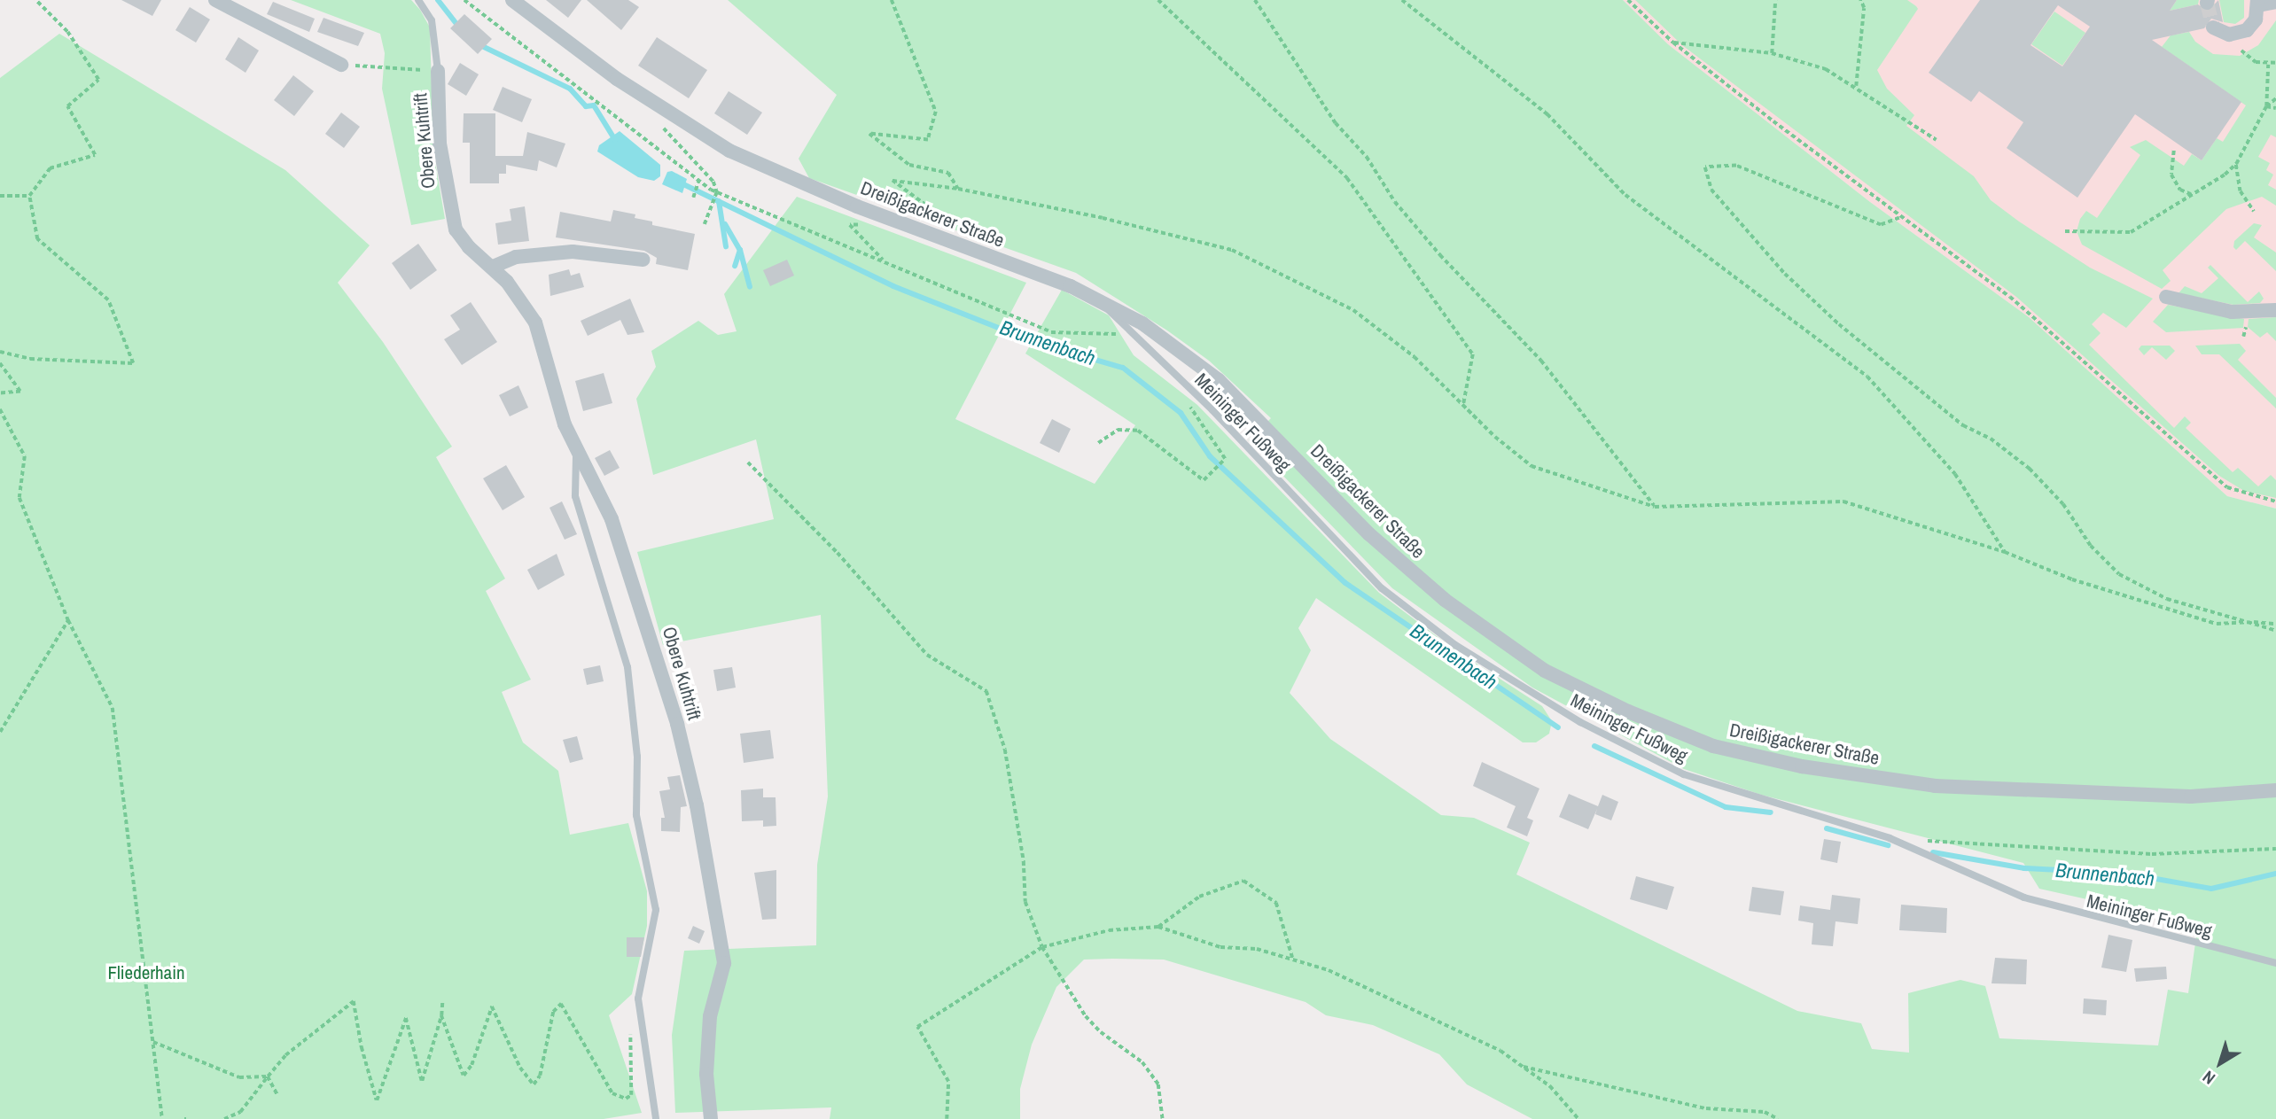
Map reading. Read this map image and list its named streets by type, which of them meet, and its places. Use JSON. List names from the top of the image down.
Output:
{
  "streets": {
    "street": ["Obere Kuhtrift", "Dreißigackerer Straße"],
    "lane": ["Meininger Fußweg"]
  },
  "crossings": [
    ["Dreißigackerer Straße", "Meininger Fußweg"]
  ],
  "water": ["Brunnenbach"],
  "parks": ["Fliederhain"],
  "north": "bottom left"
}
